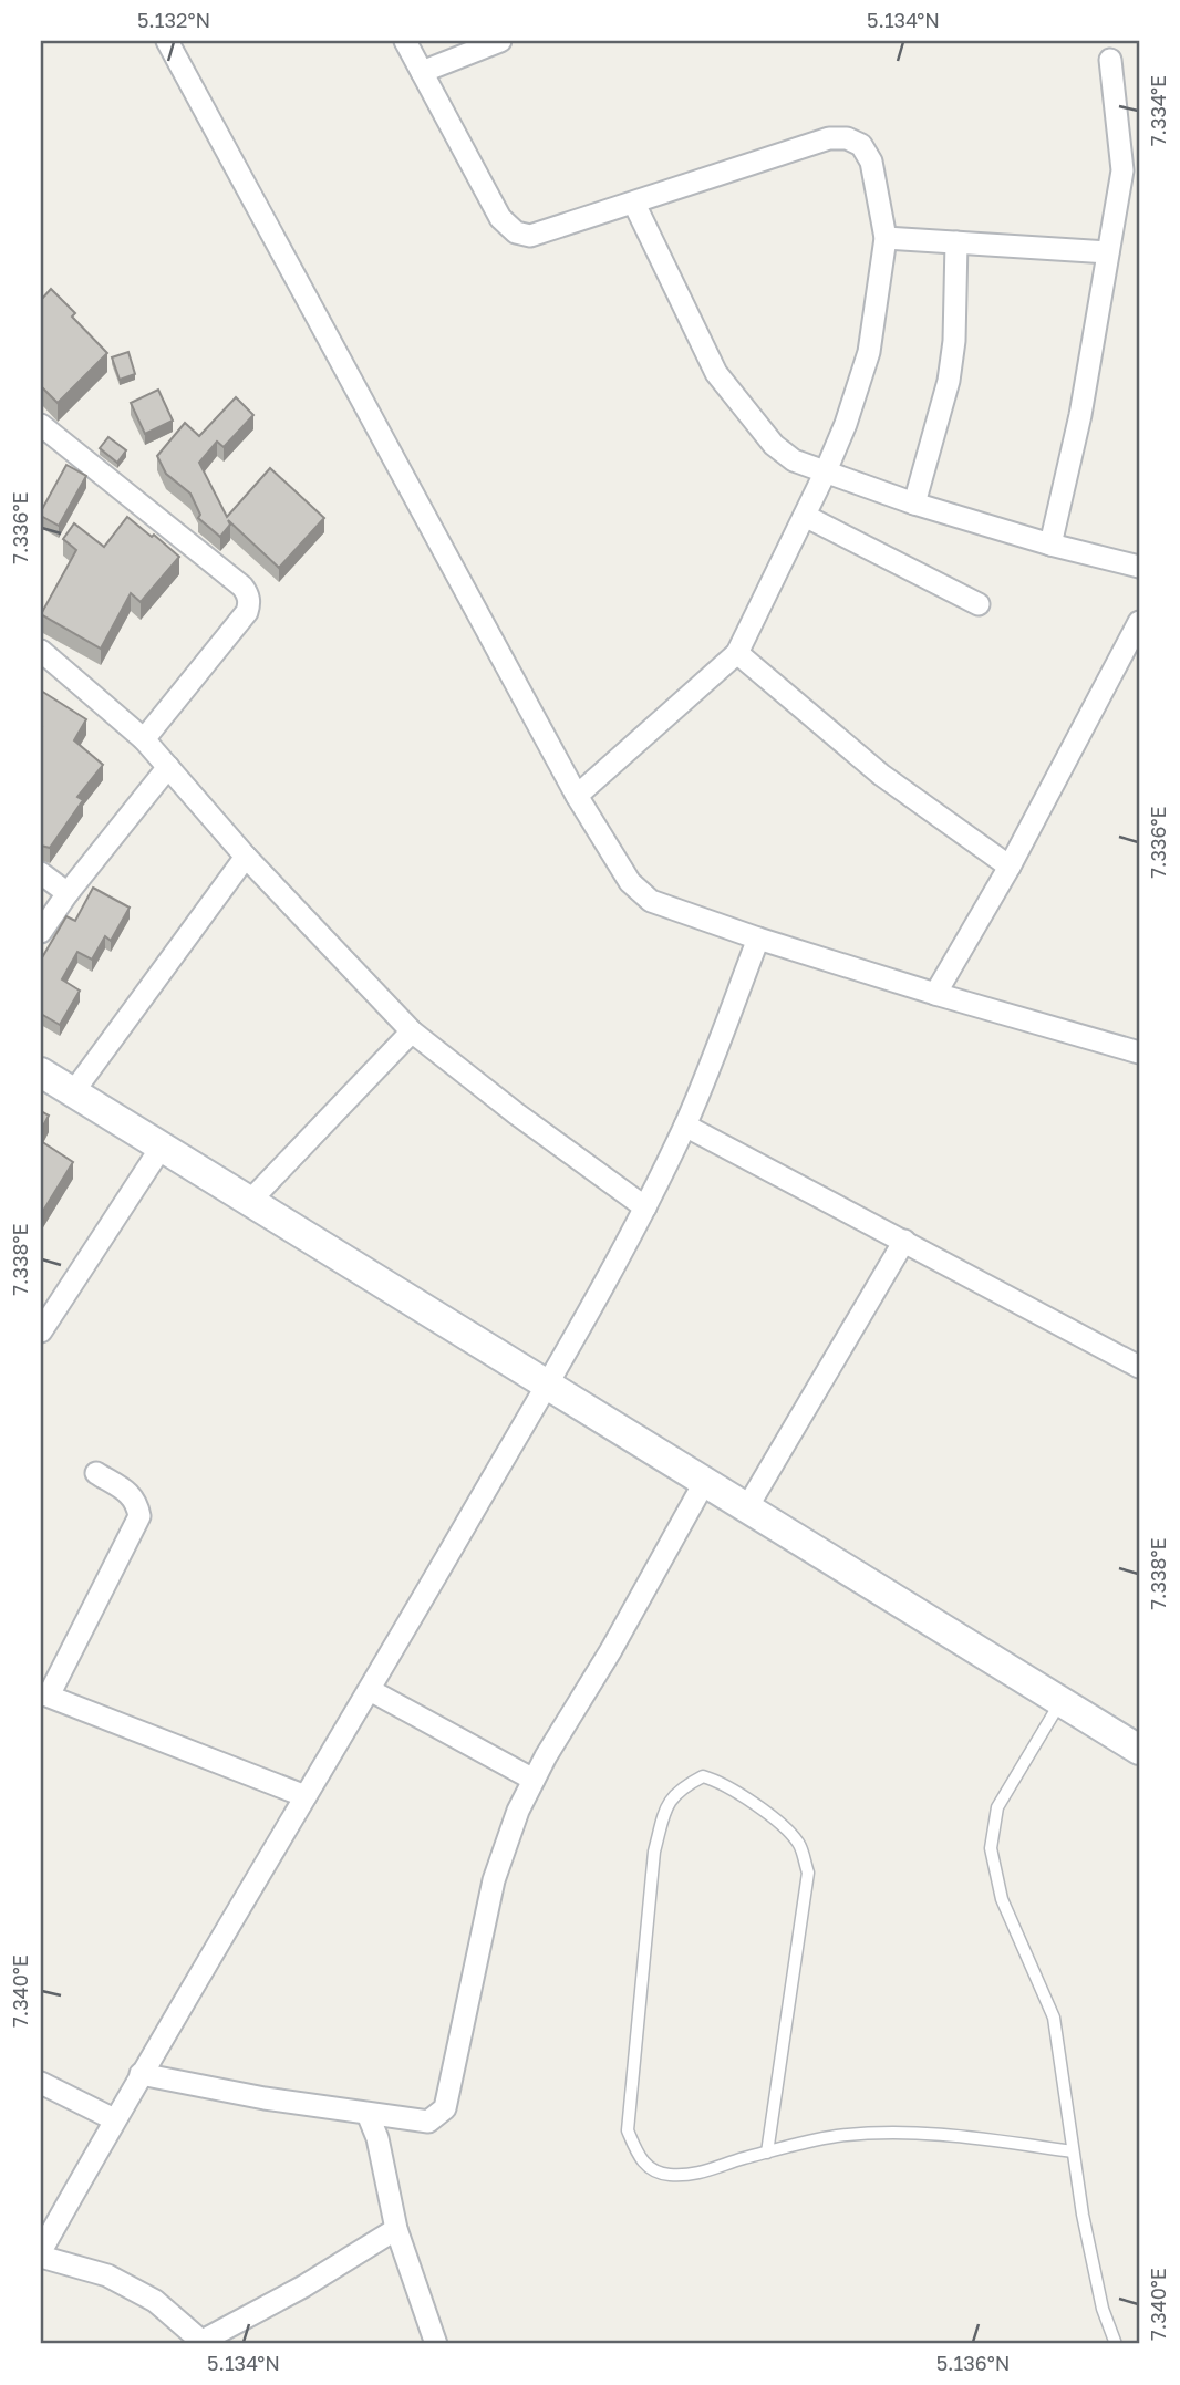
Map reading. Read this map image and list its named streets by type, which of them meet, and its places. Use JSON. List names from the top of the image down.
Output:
{
  "coordinates": [
    "5.132°N",
    "5.134°N",
    "7.334°E",
    "7.336°E",
    "7.338°E",
    "7.340°E",
    "5.136°N"
  ]
}
